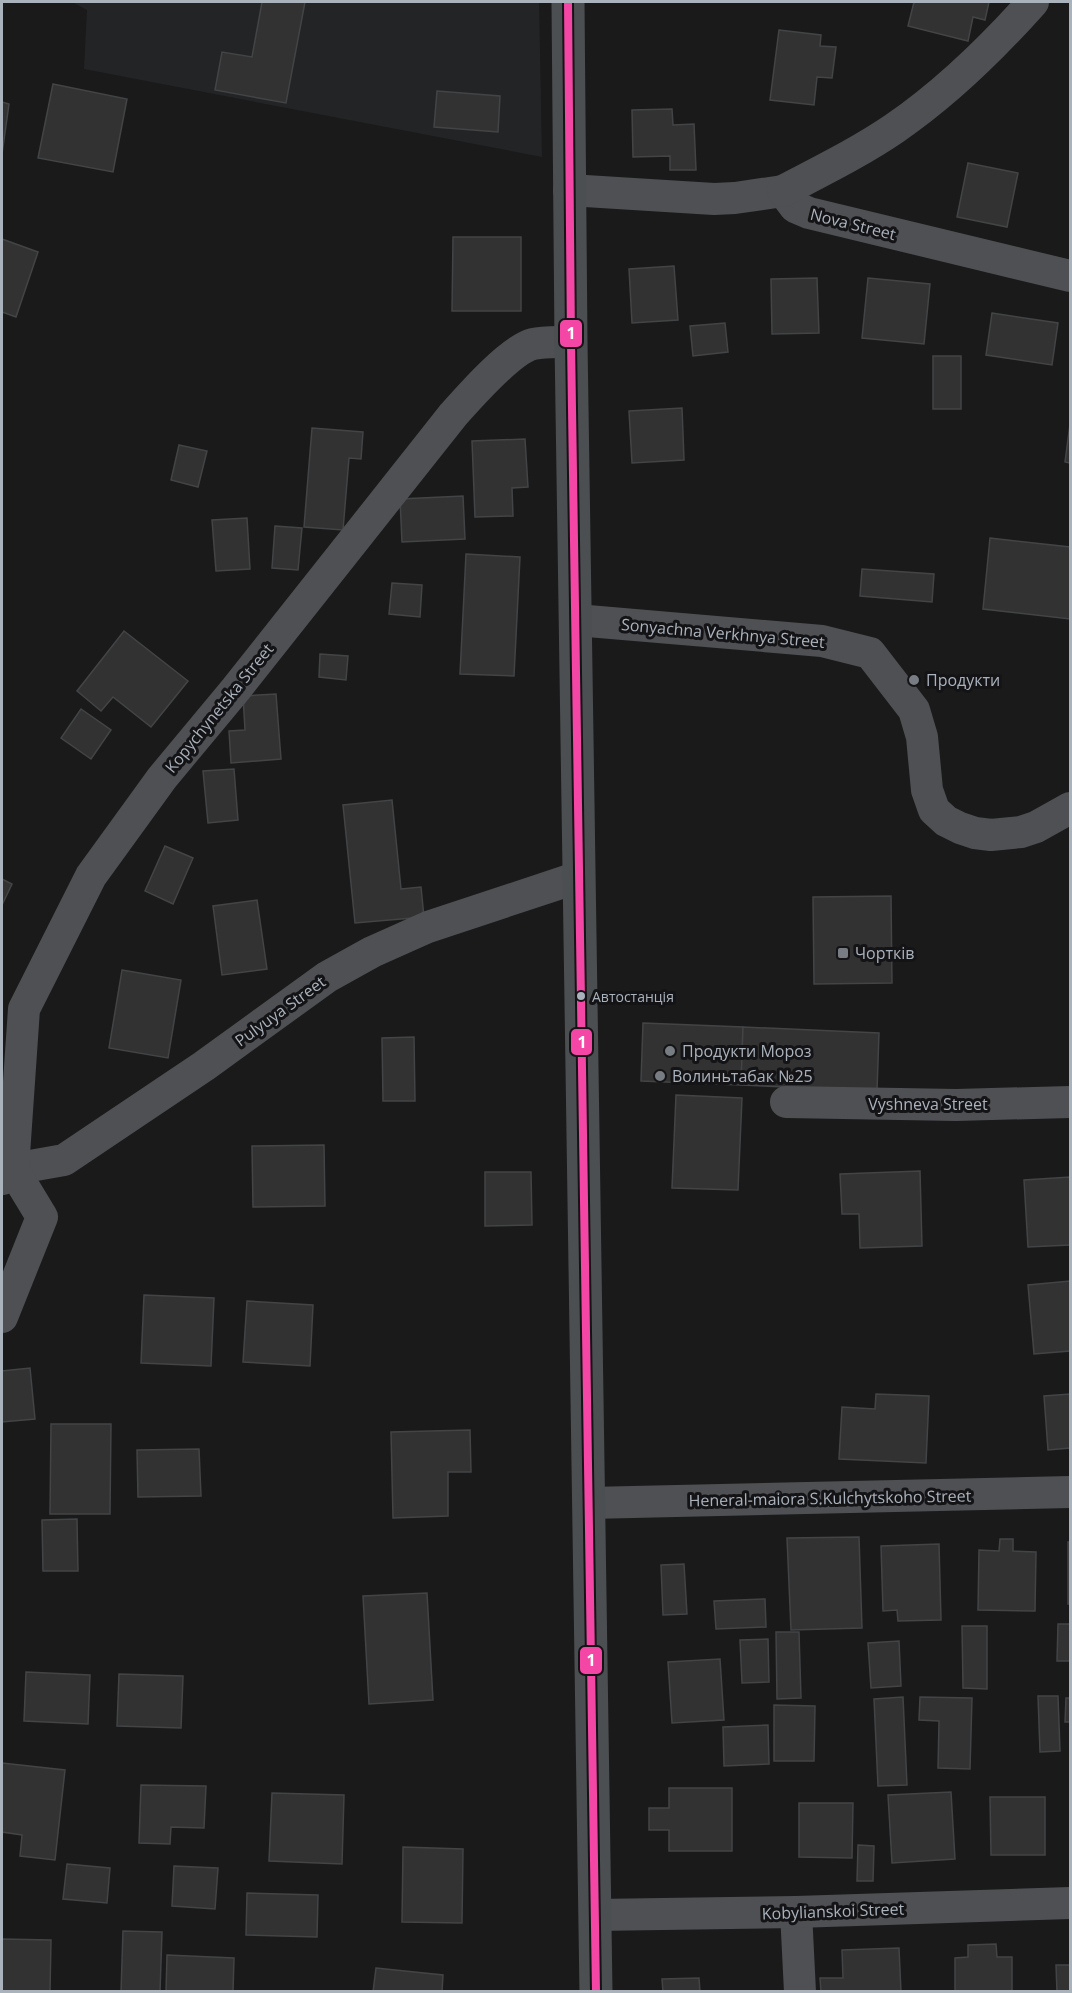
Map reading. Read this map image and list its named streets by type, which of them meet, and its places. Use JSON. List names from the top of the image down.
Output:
{
  "streets": {
    "street": [
      "Nova Street",
      "Sonyachna Verkhnya Street",
      "Kopychynetska Street",
      "Pulyuya Street",
      "Vyshneva Street",
      "Heneral-maiora S.Kulchytskoho Street",
      "Kobylianskoi Street"
    ]
  },
  "crossings": [
    ["Kopychynetska Street", "Pulyuya Street"]
  ],
  "places": {
    "other": [
      "Продукти",
      "Автостанція",
      "Продукти Мороз",
      "Волиньтабак №25"
    ],
    "transit": ["Чортків"]
  },
  "lines": ["transit line 1"]
}
